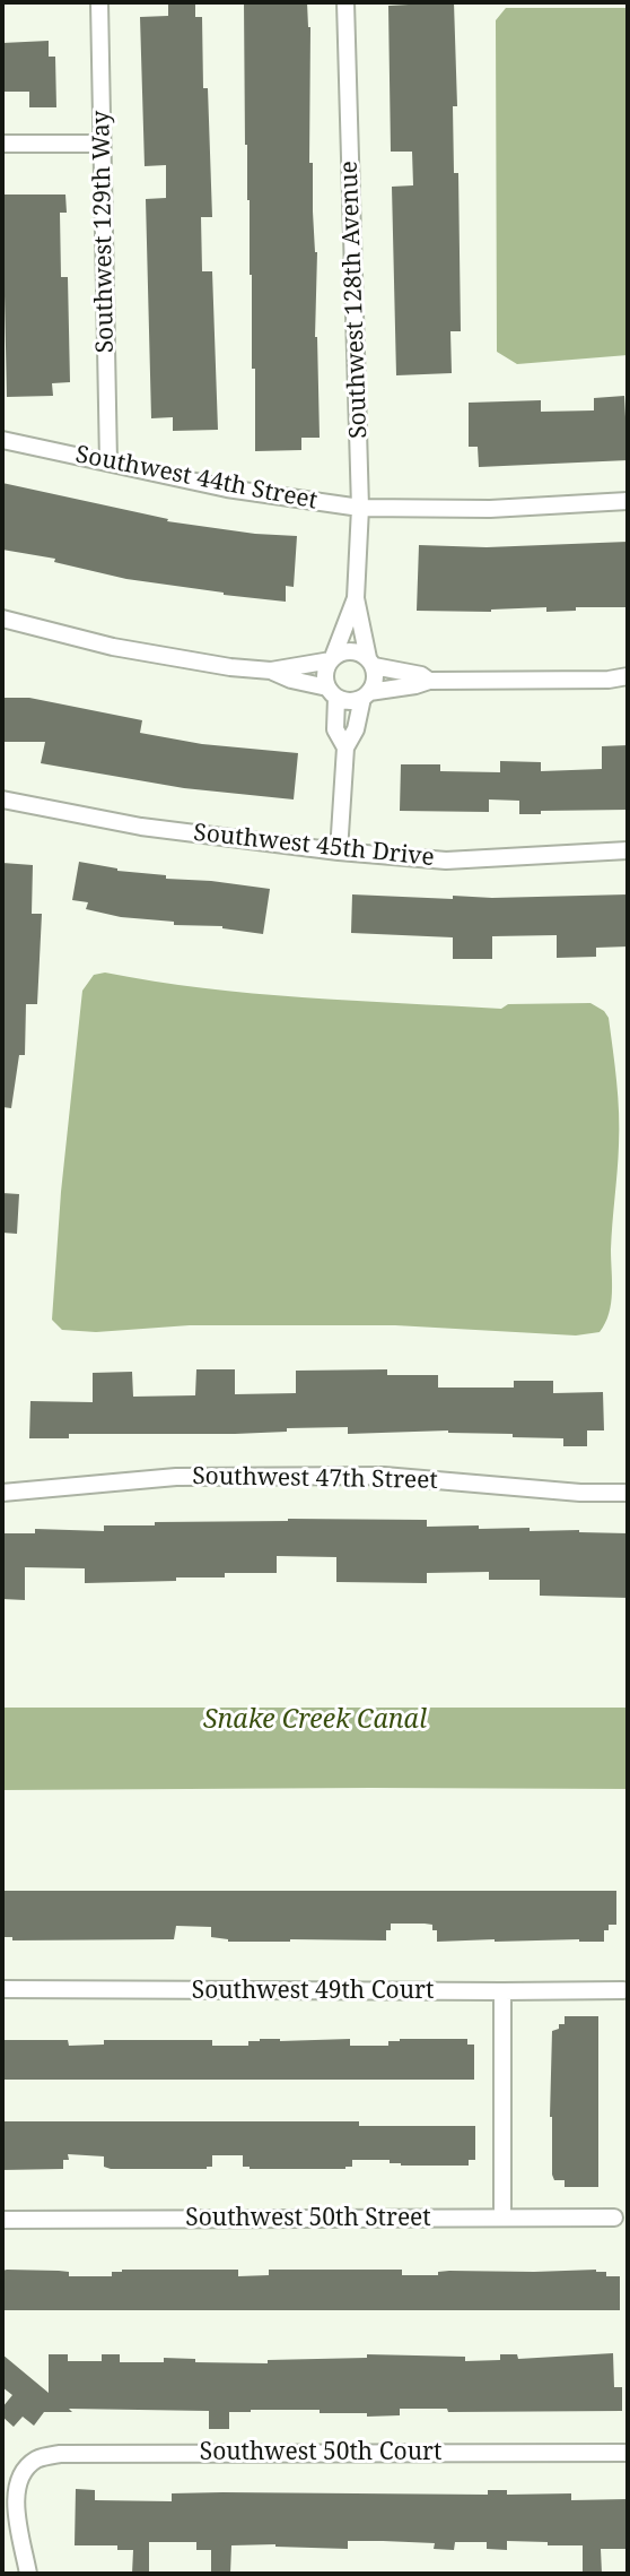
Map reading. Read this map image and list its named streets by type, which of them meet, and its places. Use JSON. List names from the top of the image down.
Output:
{
  "streets": {
    "street": [
      "Southwest 129th Way",
      "Southwest 128th Avenue",
      "Southwest 44th Street",
      "Southwest 45th Drive",
      "Southwest 47th Street",
      "Southwest 49th Court",
      "Southwest 50th Street",
      "Southwest 50th Court"
    ]
  },
  "crossings": [
    ["Southwest 129th Way", "Southwest 44th Street"],
    ["Southwest 128th Avenue", "Southwest 44th Street"]
  ],
  "water": ["Snake Creek Canal"]
}
